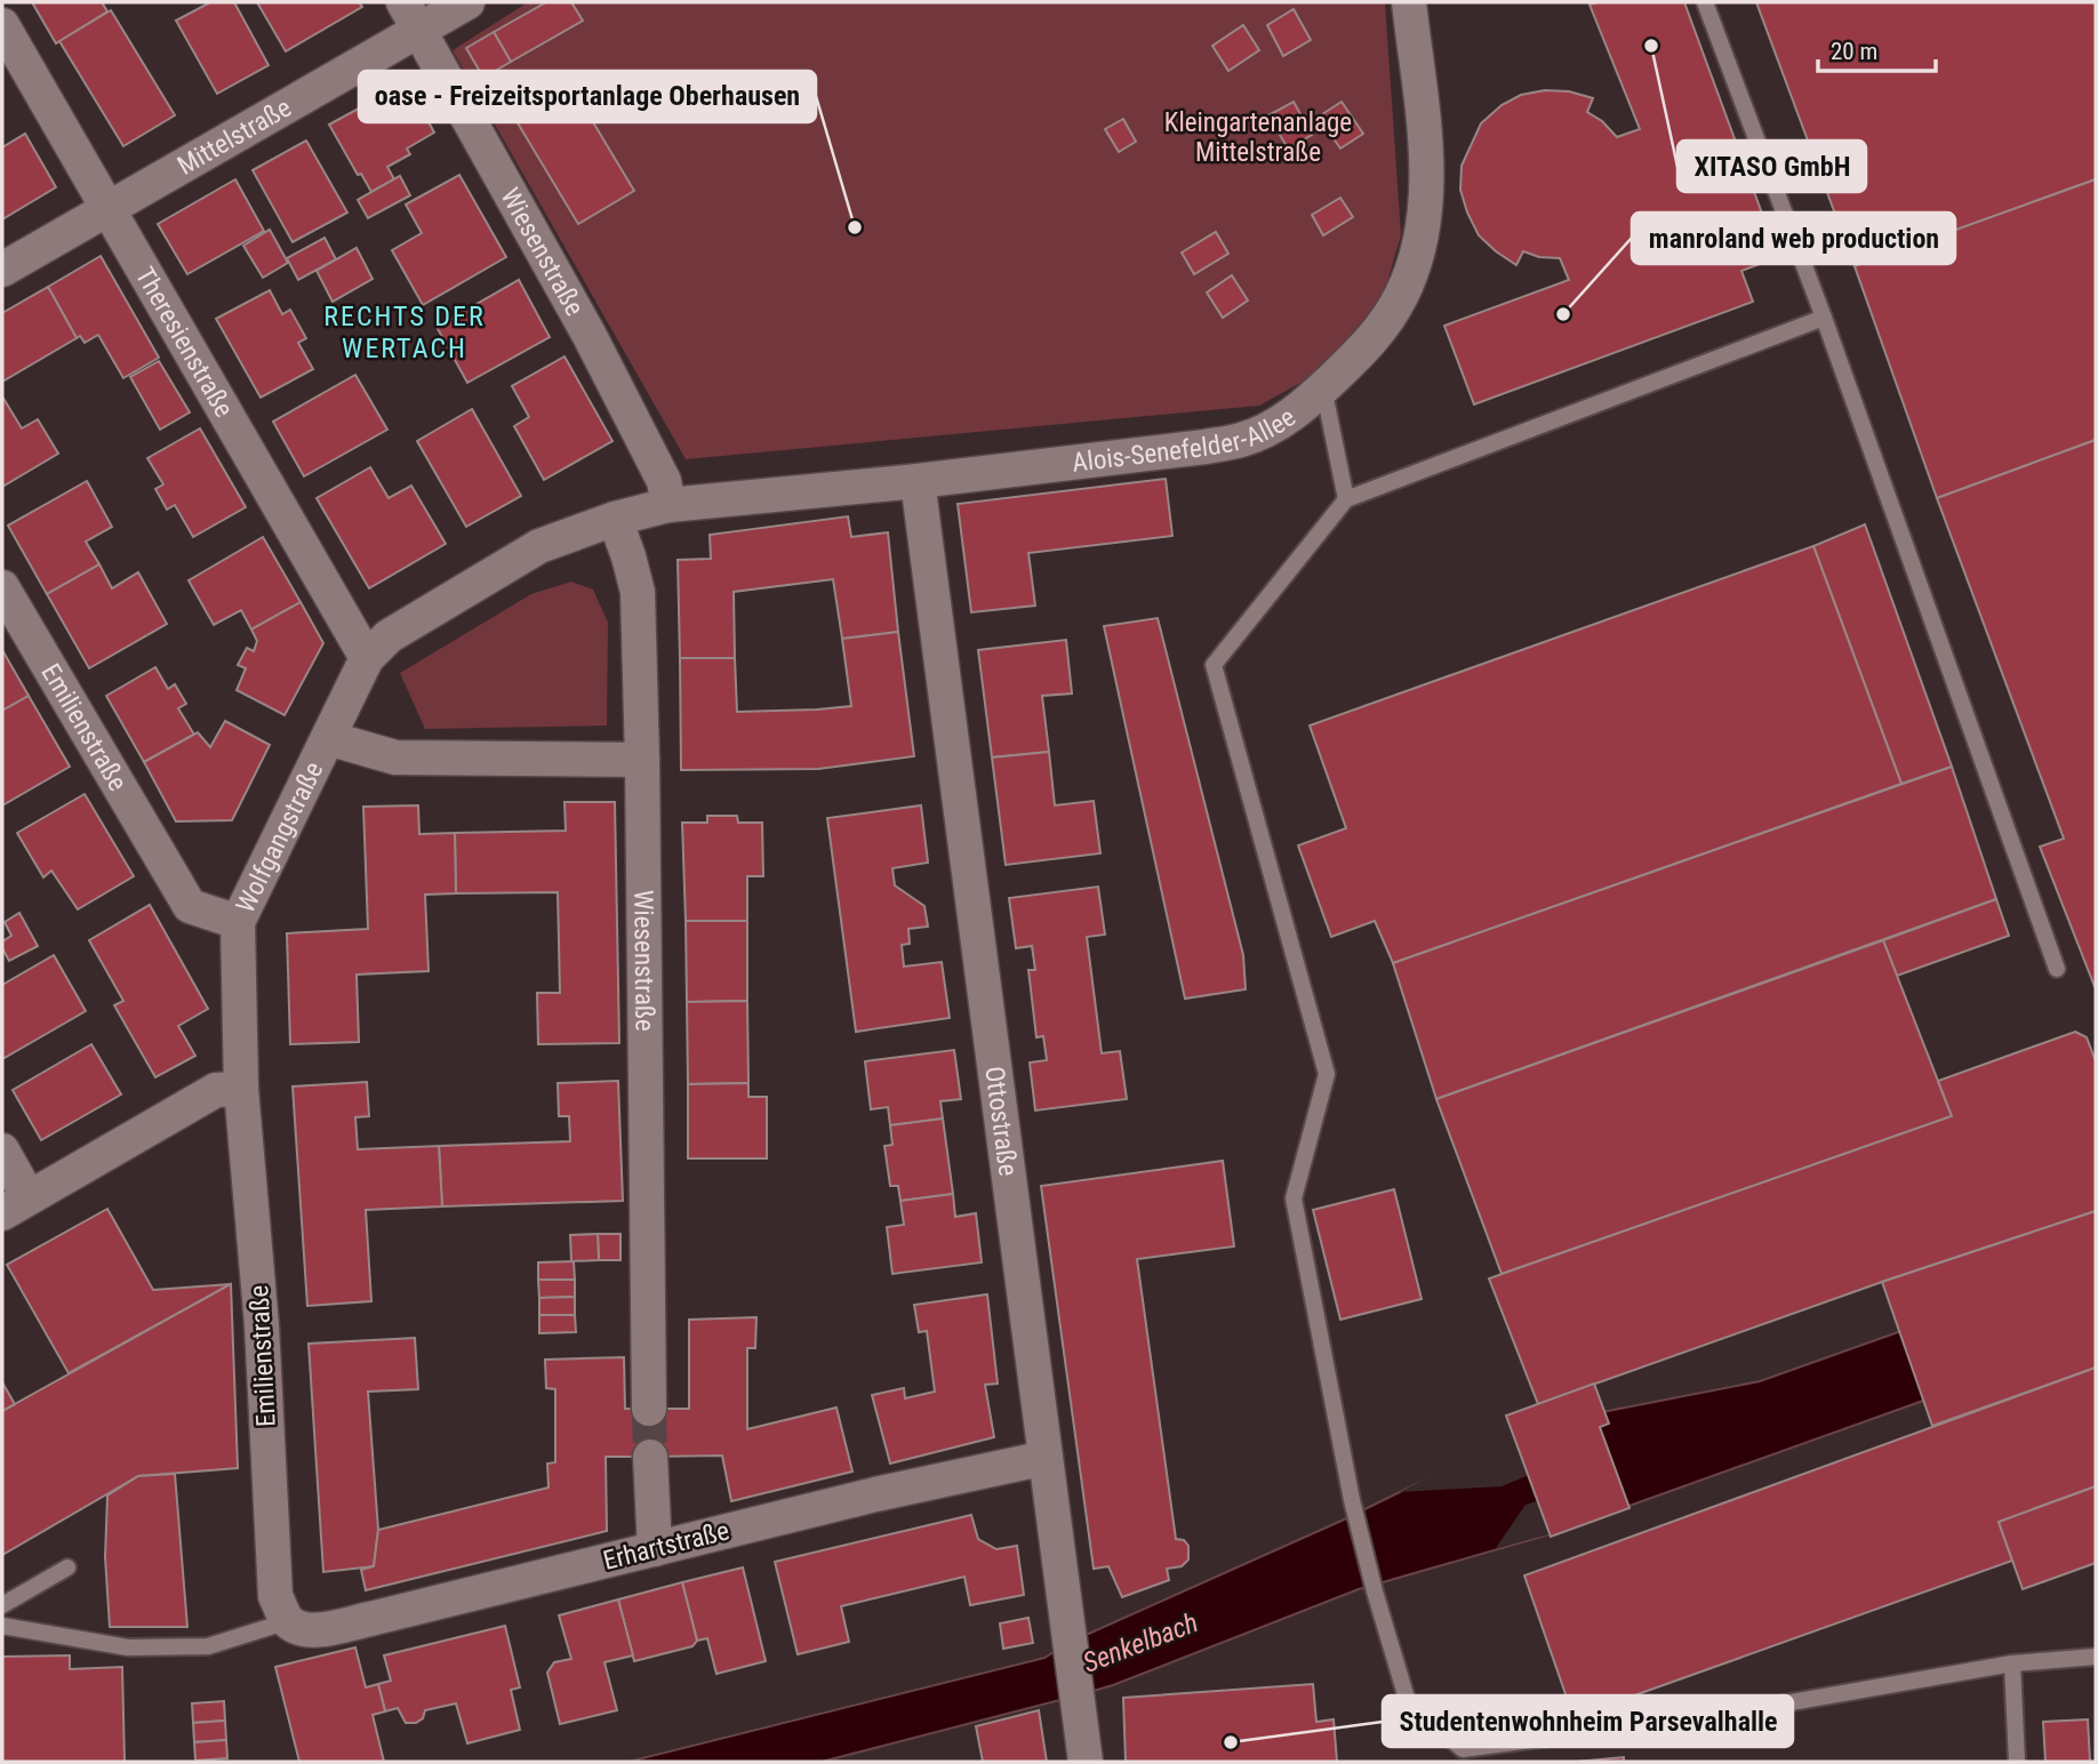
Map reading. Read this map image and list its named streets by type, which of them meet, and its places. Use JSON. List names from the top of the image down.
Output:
{
  "streets": {
    "street": [
      "Mittelstraße",
      "Wiesenstraße",
      "Theresienstraße",
      "Alois-Senefelder-Allee",
      "Emilienstraße",
      "Wolfgangstraße",
      "Ottostraße",
      "Erhartstraße"
    ]
  },
  "crossings": [
    ["Mittelstraße", "Wiesenstraße"],
    ["Mittelstraße", "Theresienstraße"],
    ["Wiesenstraße", "Alois-Senefelder-Allee"],
    ["Wiesenstraße", "Wolfgangstraße"],
    ["Theresienstraße", "Wolfgangstraße"],
    ["Alois-Senefelder-Allee", "Wolfgangstraße"],
    ["Alois-Senefelder-Allee", "Ottostraße"],
    ["Emilienstraße", "Wolfgangstraße"],
    ["Emilienstraße", "Erhartstraße"],
    ["Ottostraße", "Erhartstraße"]
  ],
  "districts": ["RECHTS DER WERTACH"],
  "water": ["Senkelbach"],
  "parks": ["Kleingartenanlage Mittelstraße"],
  "places": [
    "XITASO GmbH",
    "oase - Freizeitsportanlage Oberhausen",
    "manroland web production",
    "Studentenwohnheim Parsevalhalle"
  ],
  "scale_bar": "20 m"
}
